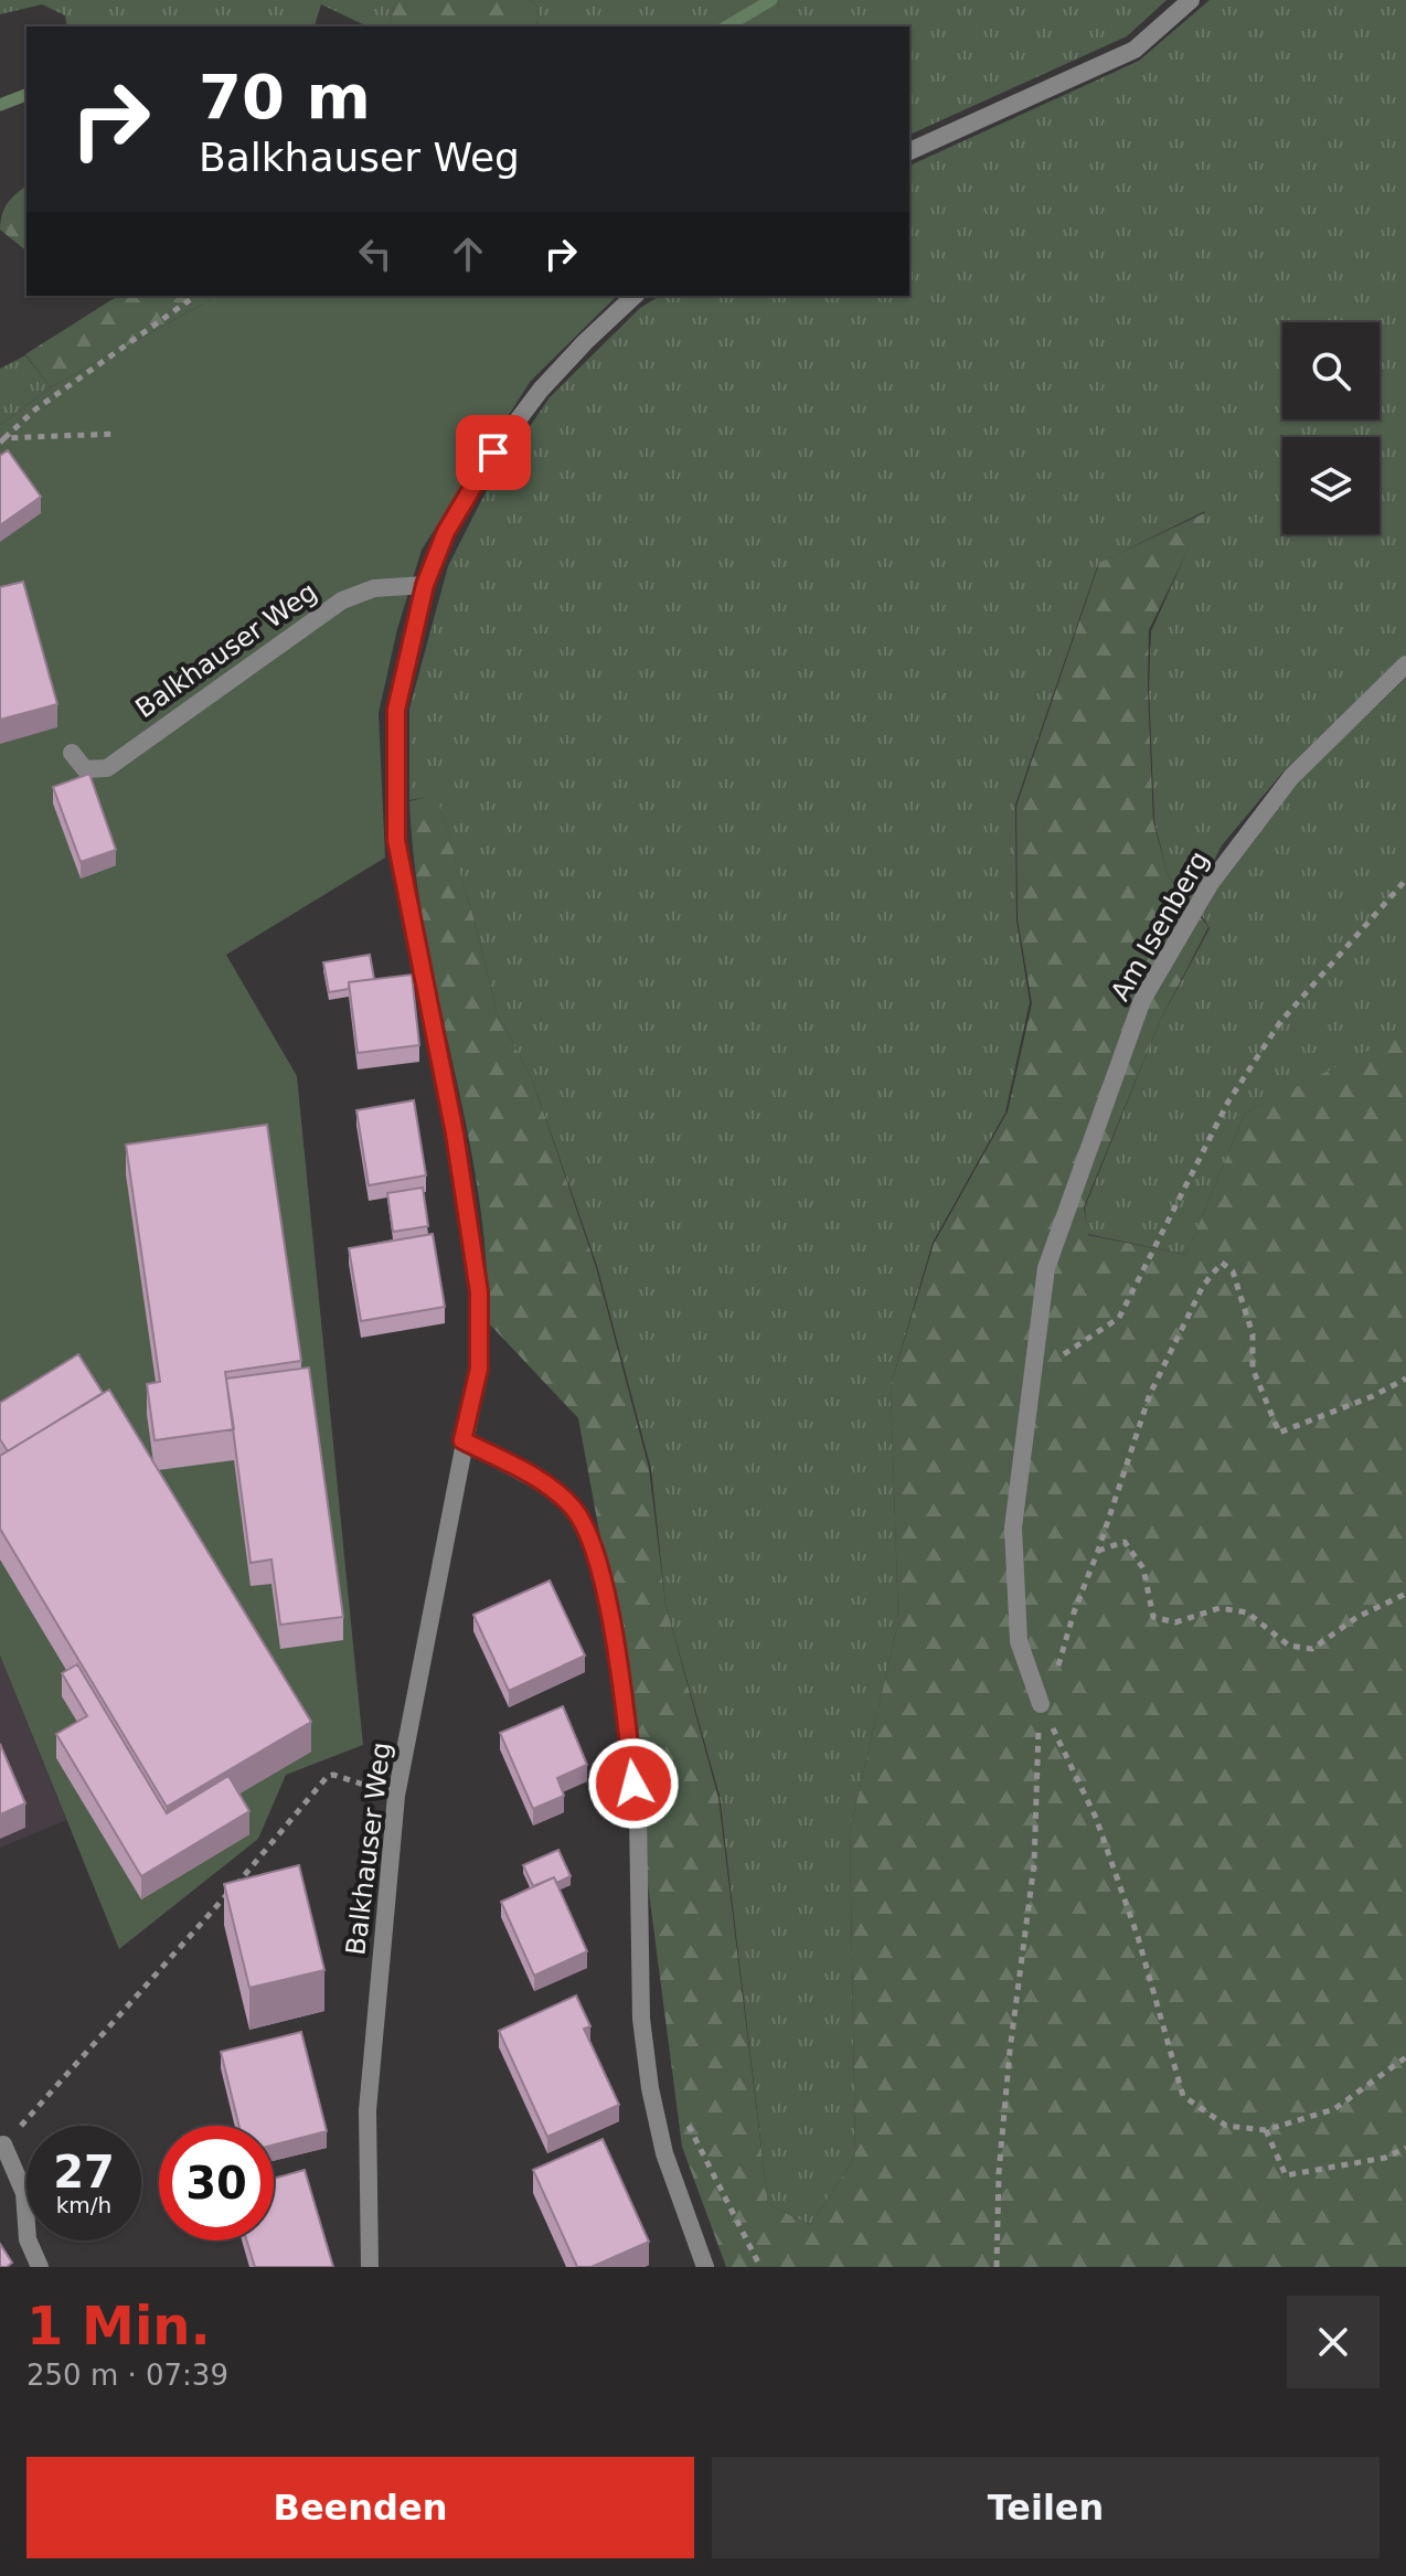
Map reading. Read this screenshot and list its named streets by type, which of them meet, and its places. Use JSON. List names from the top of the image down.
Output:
{
  "streets": {
    "street": ["Balkhauser Weg", "Am Isenberg"]
  },
  "page": {
    "turn": ["70 m", "Balkhauser Weg"],
    "speed": "27 km/h",
    "limit": "30",
    "heading": ["1 Min.", "250 m · 07:39"],
    "buttons": ["Beenden", "Teilen"]
  }
}
